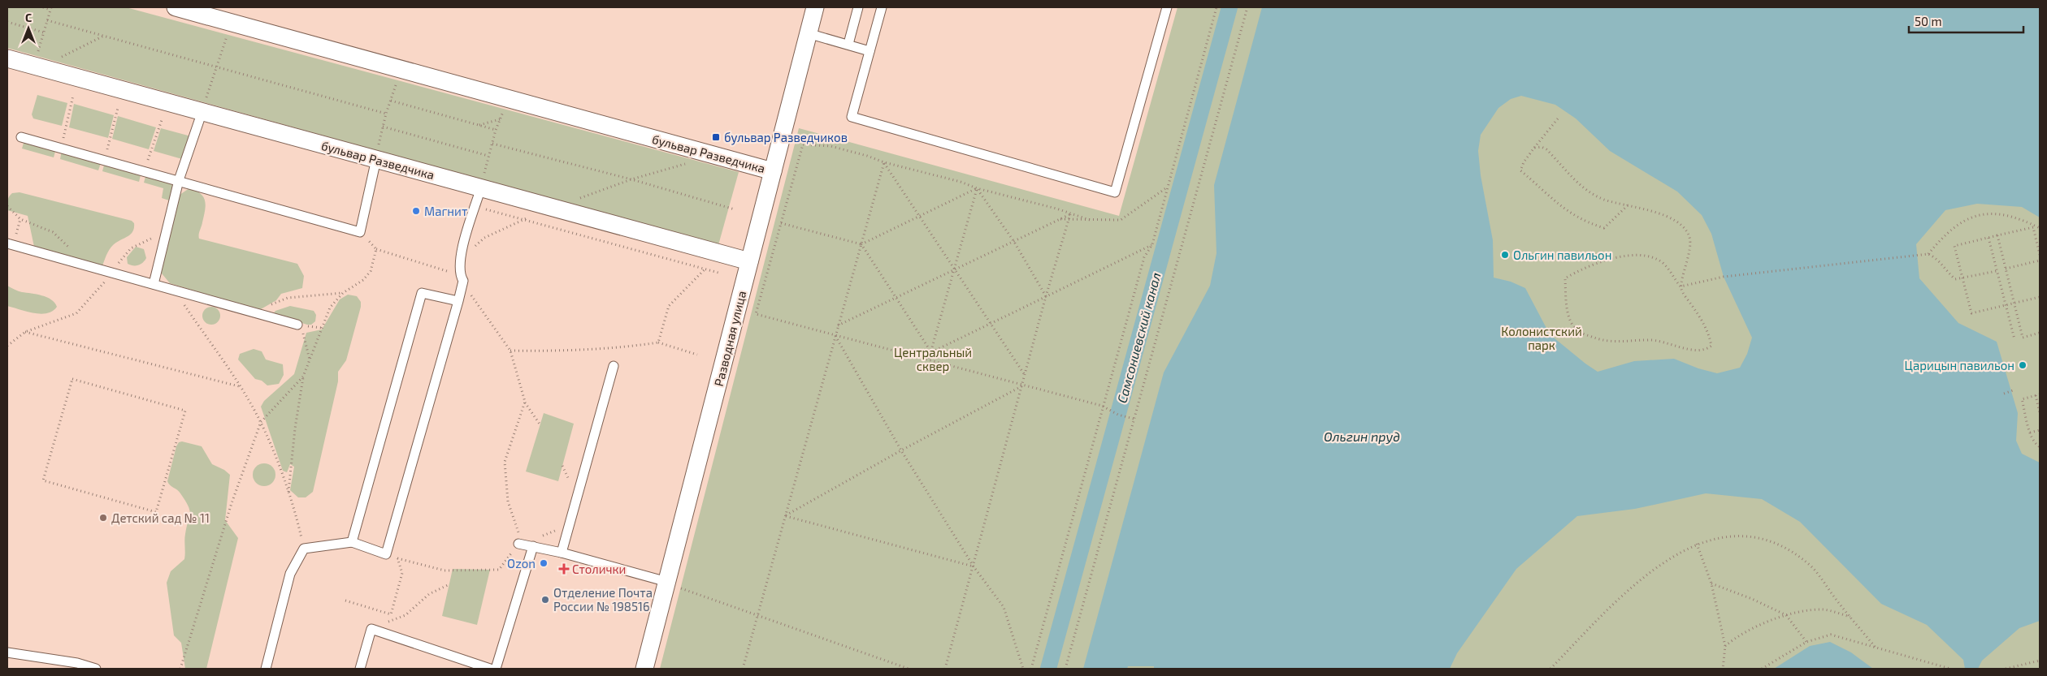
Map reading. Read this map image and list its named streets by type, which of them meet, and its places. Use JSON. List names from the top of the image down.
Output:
{
  "streets": {
    "street": ["бульвар Разведчика", "Разводная улица"]
  },
  "crossings": [
    ["бульвар Разведчика", "Разводная улица"]
  ],
  "water": ["Самсониевский канал", "Ольгин пруд"],
  "parks": ["Колонистский парк", "Центральный сквер"],
  "places": {
    "transit": ["бульвар Разведчиков"],
    "other": [
      "Магнит",
      "Ольгин павильон",
      "Царицын павильон",
      "Детский сад № 11",
      "Ozon",
      "Отделение Почта России № 198516"
    ],
    "health": ["Столички"]
  },
  "scale_bar": "50 m",
  "north": "top"
}
